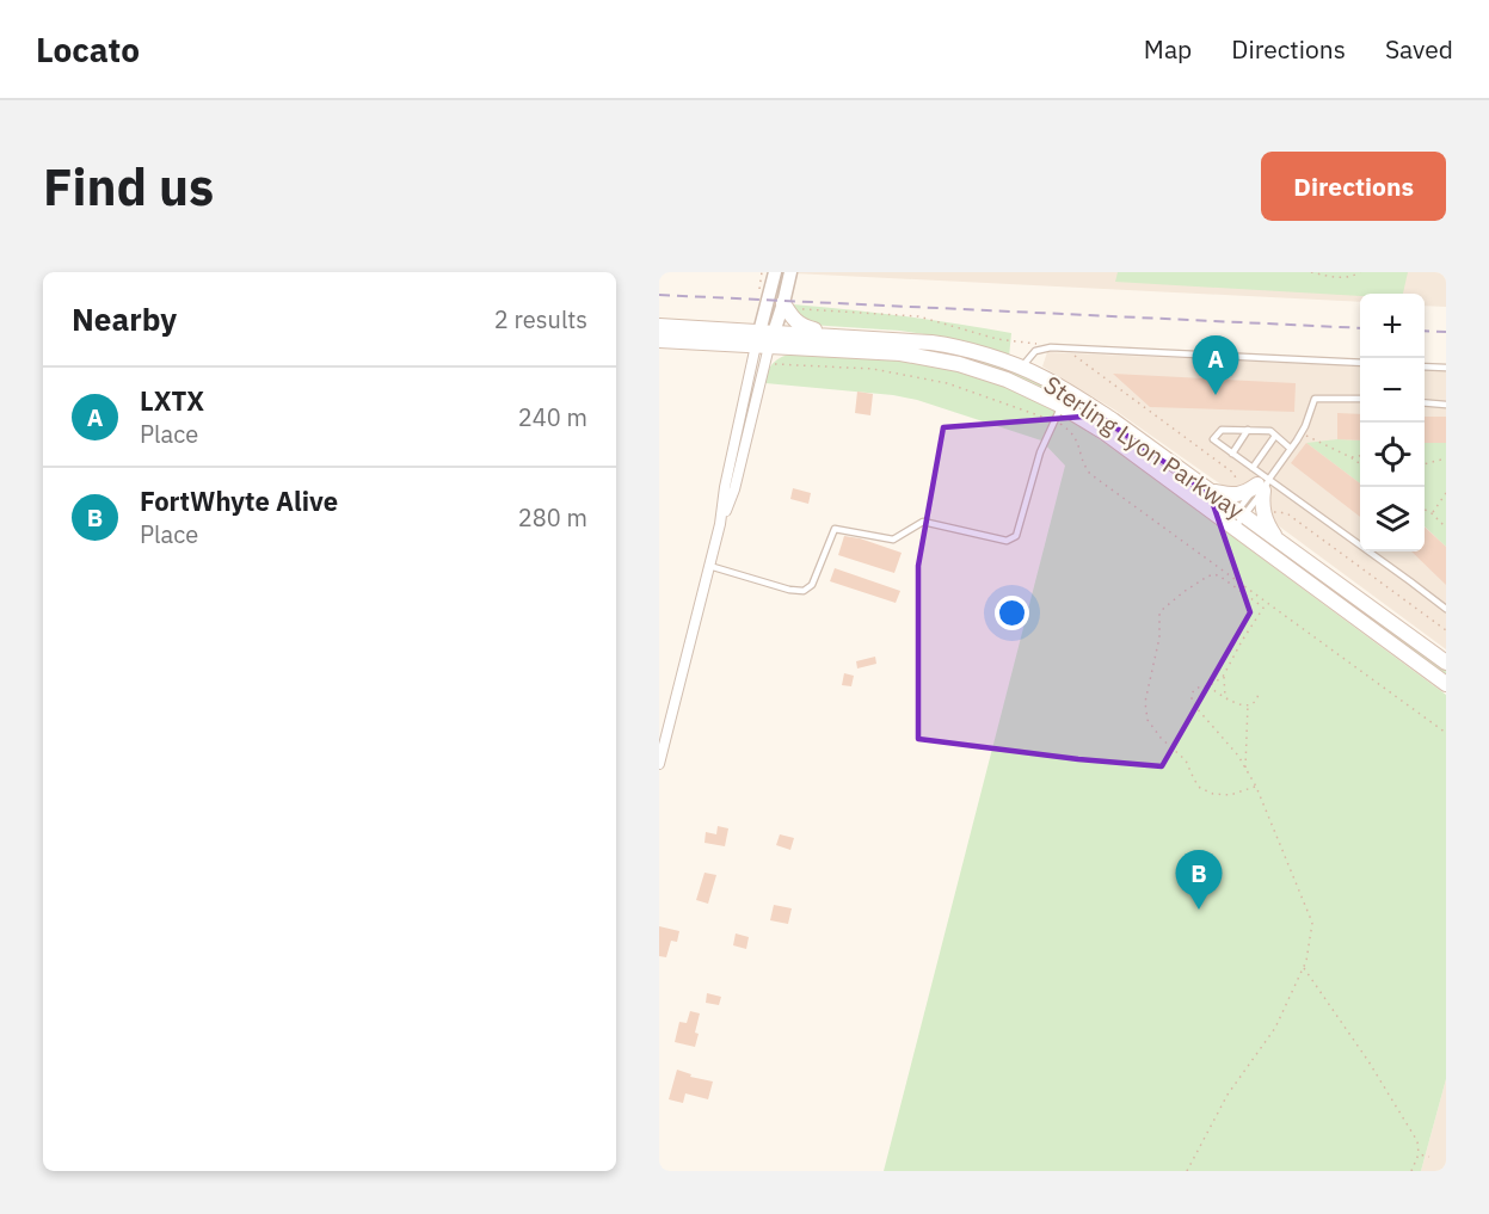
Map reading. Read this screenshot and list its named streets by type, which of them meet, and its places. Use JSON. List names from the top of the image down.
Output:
{
  "streets": {
    "main road": ["Sterling Lyon Parkway"]
  },
  "page": {
    "header": "Locato",
    "nav": ["Map", "Directions", "Saved"],
    "buttons": "Directions",
    "title": "Find us",
    "heading": ["Nearby", "2 results"],
    "map_buttons": ["+", "−"],
    "pins": ["A", "B"],
    "list": [
      {
        "mark": "A",
        "name": "LXTX",
        "note": "Place",
        "value": "240 m"
      },
      {
        "mark": "B",
        "name": "FortWhyte Alive",
        "note": "Place",
        "value": "280 m"
      }
    ]
  }
}
